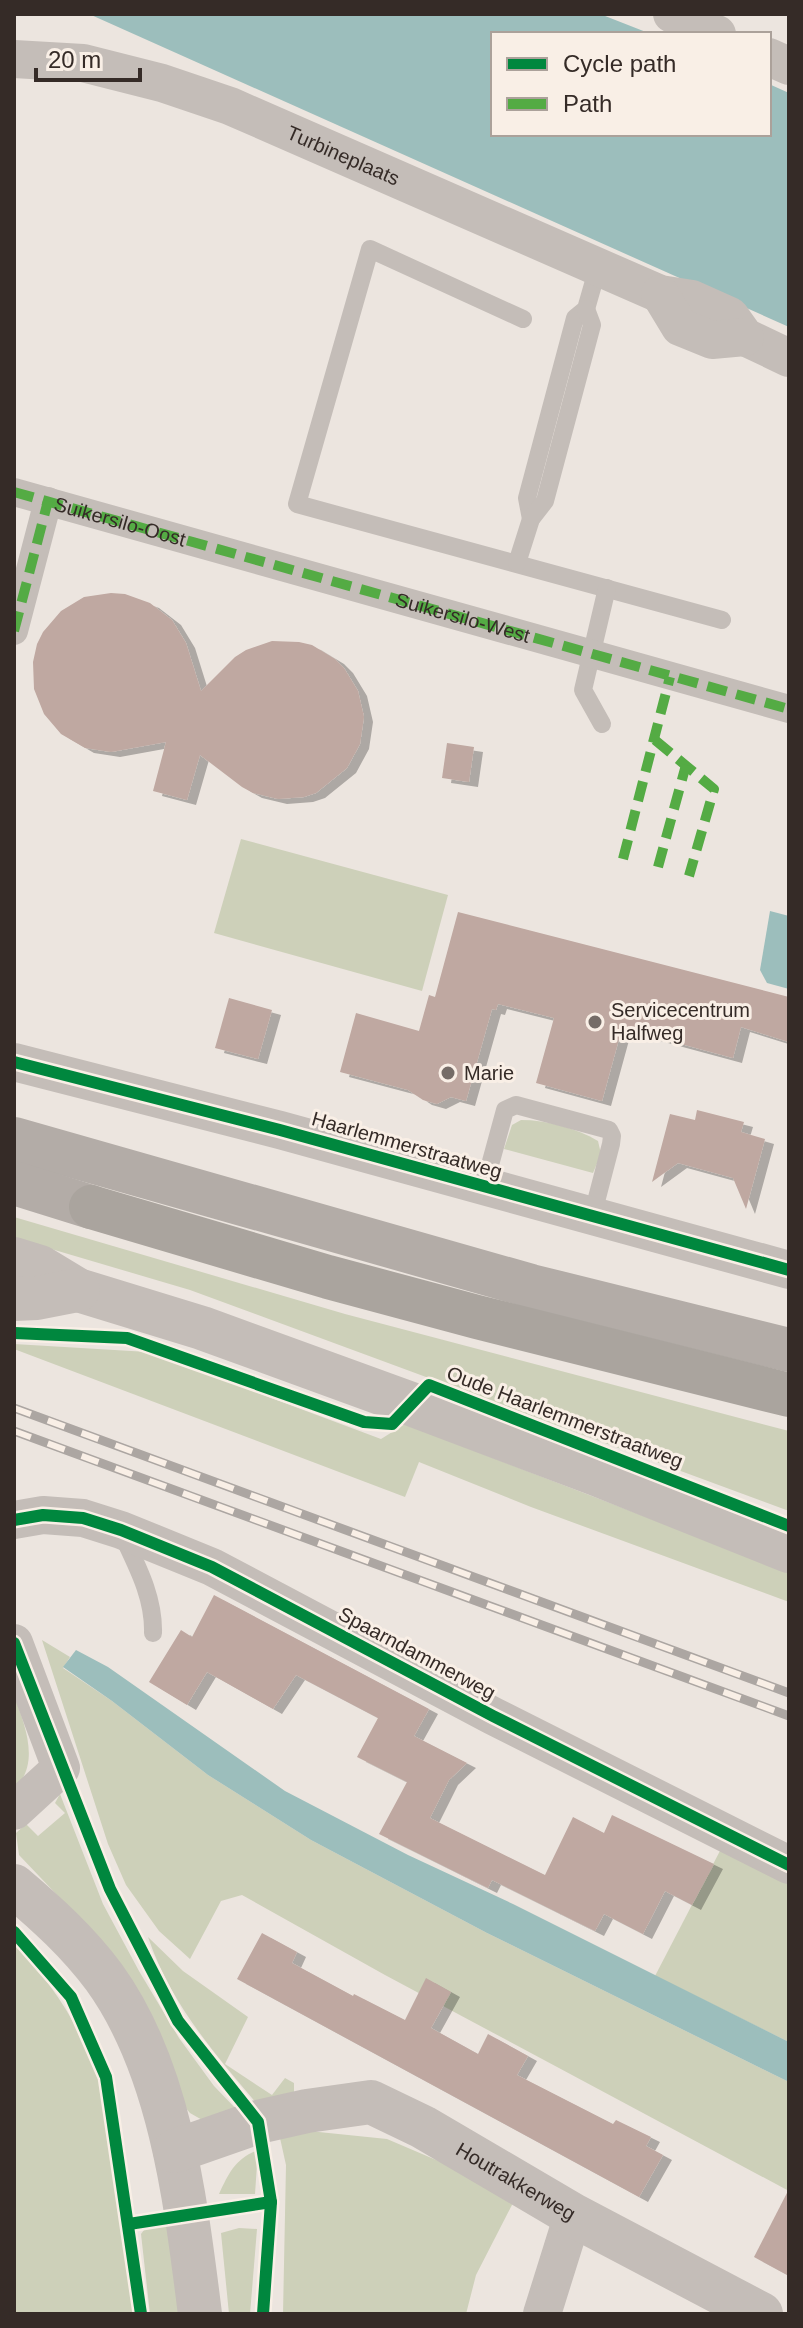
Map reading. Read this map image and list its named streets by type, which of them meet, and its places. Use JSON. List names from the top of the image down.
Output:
{
  "streets": {
    "street": [
      "Turbineplaats",
      "Suikersilo-Oost",
      "Suikersilo-West",
      "Haarlemmerstraatweg",
      "Oude Haarlemmerstraatweg",
      "Spaarndammerweg",
      "Houtrakkerweg"
    ]
  },
  "crossings": [
    ["Suikersilo-Oost", "Suikersilo-West"]
  ],
  "places": ["Servicecentrum Halfweg", "Marie"],
  "legend": ["Cycle path", "Path"],
  "scale_bar": "20 m"
}
